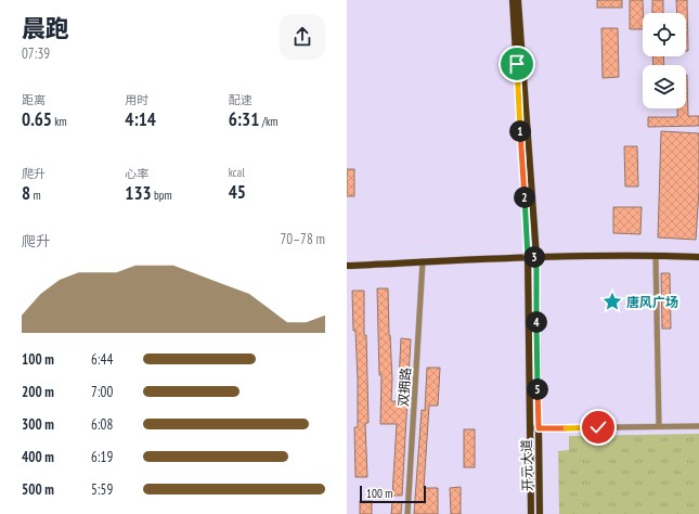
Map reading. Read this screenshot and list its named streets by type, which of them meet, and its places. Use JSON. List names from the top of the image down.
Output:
{
  "streets": {
    "main road": ["开元大道"],
    "street": ["双拥路"]
  },
  "places": {
    "place": ["唐风广场"]
  },
  "scale_bar": "100 m",
  "page": {
    "heading": ["晨跑", "07:39"],
    "stats": [
      ["距离", "0.65 km"],
      ["用时", "4:14"],
      ["配速", "6:31 /km"],
      ["爬升", "8 m"],
      ["心率", "133 bpm"],
      ["kcal", "45"]
    ],
    "pins": [
      "1",
      "2",
      "3",
      "4",
      "5"
    ],
    "chart": ["爬升", "70–78 m"],
    "list": [
      {
        "name": "100 m",
        "note": "6:44"
      },
      {
        "name": "200 m",
        "note": "7:00"
      },
      {
        "name": "300 m",
        "note": "6:08"
      },
      {
        "name": "400 m",
        "note": "6:19"
      },
      {
        "name": "500 m",
        "note": "5:59"
      }
    ],
    "scale": "100 m"
  }
}
